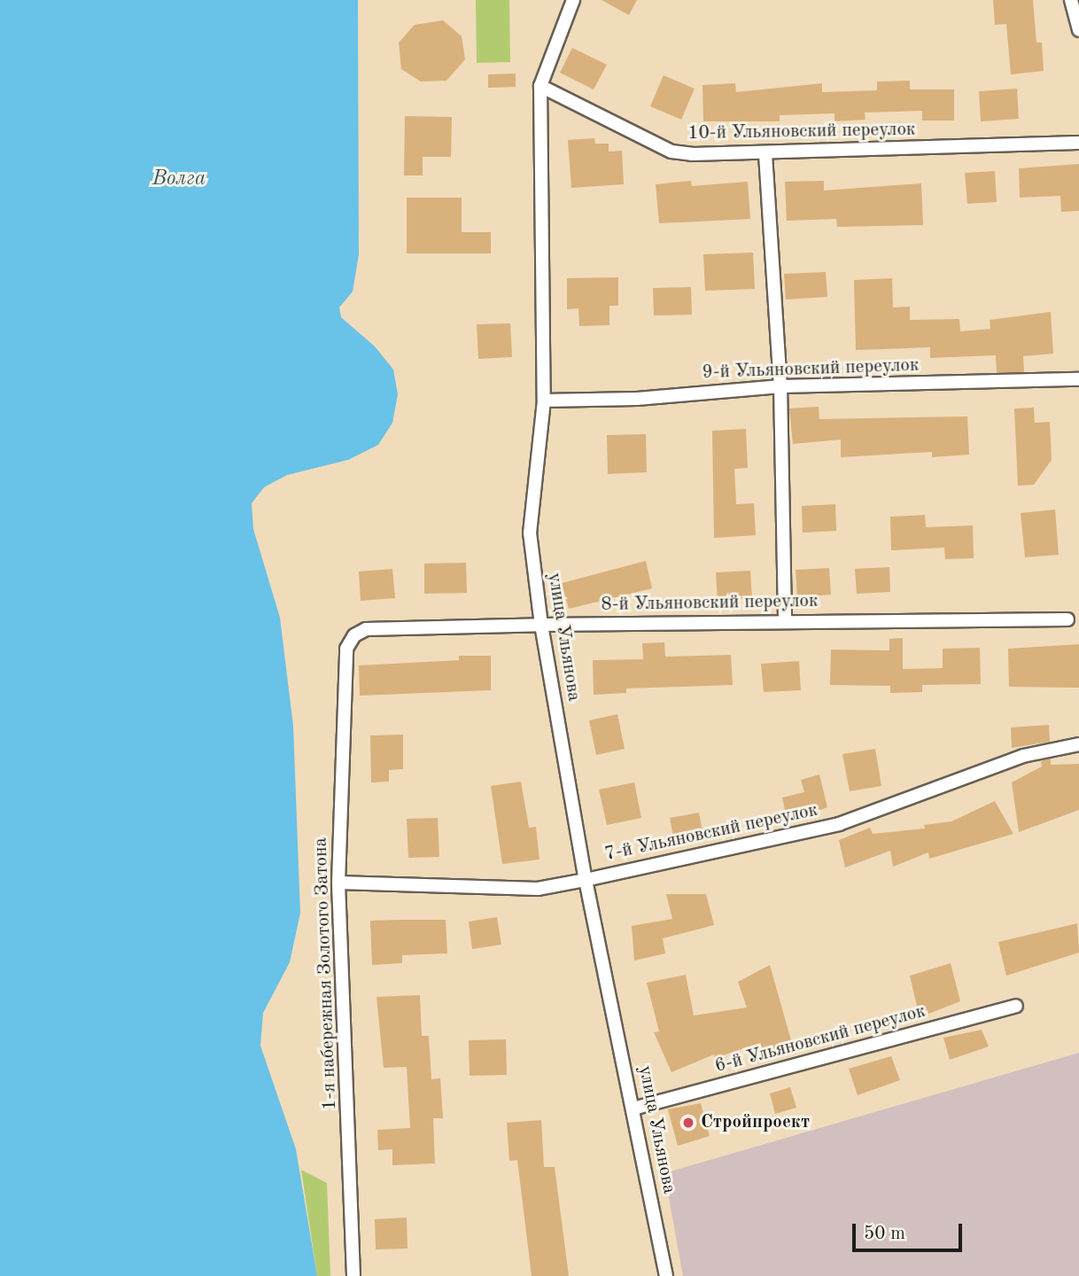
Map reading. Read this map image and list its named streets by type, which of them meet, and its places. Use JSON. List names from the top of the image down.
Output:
{
  "streets": {
    "street": [
      "10-й Ульяновский переулок",
      "9-й Ульяновский переулок",
      "8-й Ульяновский переулок",
      "улица Ульянова",
      "7-й Ульяновский переулок",
      "1-я набережная Золотого Затона",
      "6-й Ульяновский переулок"
    ]
  },
  "crossings": [
    ["10-й Ульяновский переулок", "улица Ульянова"],
    ["9-й Ульяновский переулок", "улица Ульянова"],
    ["8-й Ульяновский переулок", "улица Ульянова"],
    ["8-й Ульяновский переулок", "1-я набережная Золотого Затона"],
    ["улица Ульянова", "7-й Ульяновский переулок"],
    ["улица Ульянова", "6-й Ульяновский переулок"],
    ["7-й Ульяновский переулок", "1-я набережная Золотого Затона"]
  ],
  "water": ["Волга"],
  "places": ["Стройпроект"],
  "scale_bar": "50 m"
}
